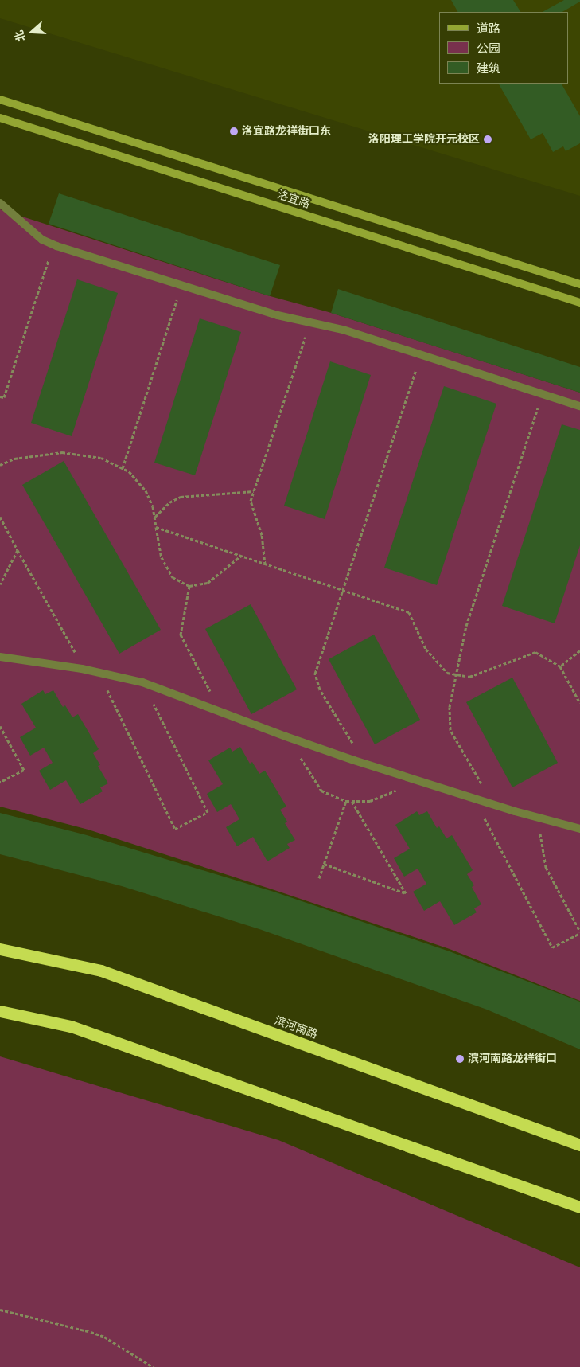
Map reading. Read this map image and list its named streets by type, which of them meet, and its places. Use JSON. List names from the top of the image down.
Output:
{
  "streets": {
    "highway": ["滨河南路"],
    "street": ["洛宜路"]
  },
  "places": ["洛宜路龙祥街口东", "洛阳理工学院开元校区", "滨河南路龙祥街口"],
  "legend": ["道路", "公园", "建筑"],
  "north": "left"
}
